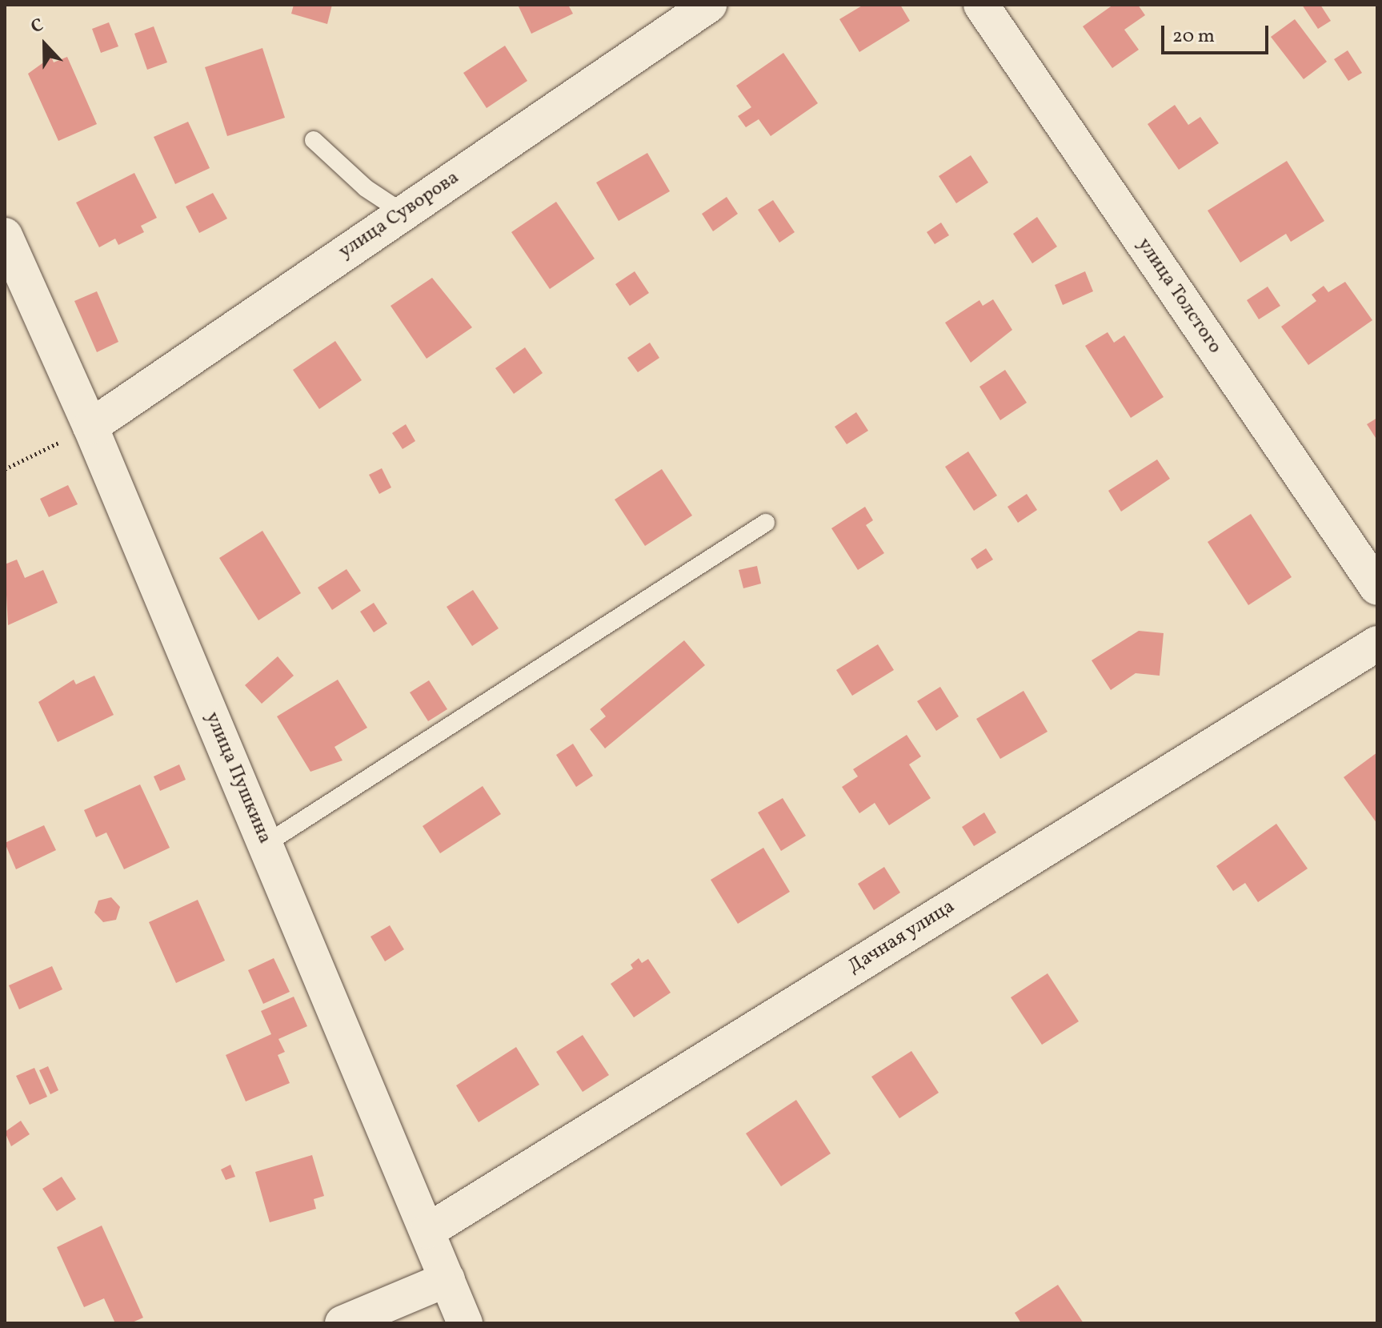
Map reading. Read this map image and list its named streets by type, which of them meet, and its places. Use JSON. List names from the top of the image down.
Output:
{
  "streets": {
    "street": [
      "улица Суворова",
      "улица Толстого",
      "улица Пушкина",
      "Дачная улица"
    ]
  },
  "crossings": [
    ["улица Суворова", "улица Пушкина"],
    ["улица Пушкина", "Дачная улица"]
  ],
  "scale_bar": "20 m",
  "north": "top"
}
